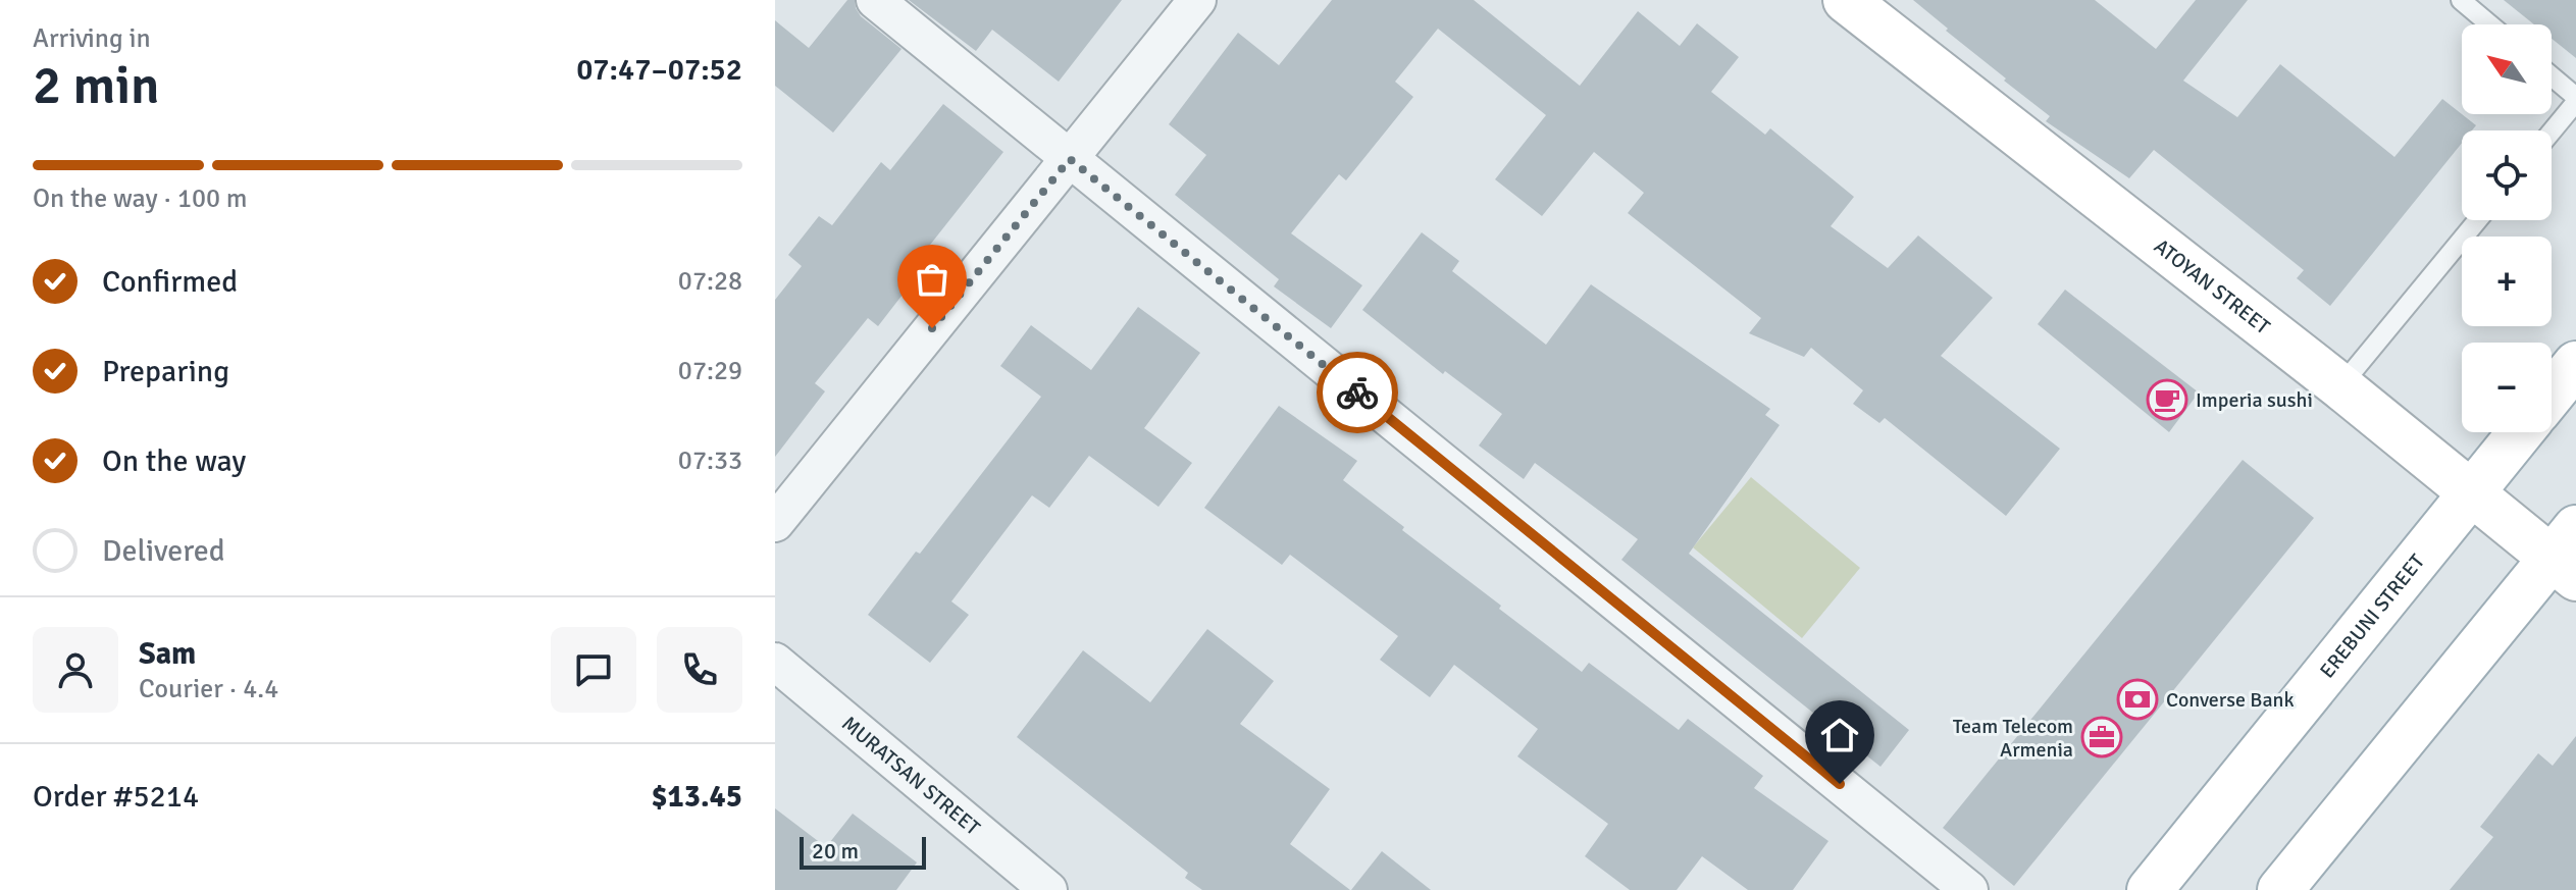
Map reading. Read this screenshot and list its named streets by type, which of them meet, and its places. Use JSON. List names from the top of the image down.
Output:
{
  "streets": {
    "main road": ["ATOYAN STREET", "EREBUNI STREET"],
    "street": ["MURATSAN STREET"]
  },
  "crossings": [
    ["ATOYAN STREET", "EREBUNI STREET"]
  ],
  "places": {
    "cafe": ["Imperia sushi"],
    "bank": ["Converse Bank"],
    "office": ["Team Telecom Armenia"]
  },
  "scale_bar": "20 m",
  "north": "top left",
  "page": {
    "heading": ["2 min", "Arriving in", "07:47–07:52"],
    "panel": [
      "Sam",
      "Courier · 4.4",
      "Order #5214",
      "$13.45"
    ],
    "map_buttons": ["+", "−"],
    "bar": "On the way · 100 m",
    "list": [
      ["Confirmed", "07:28"],
      ["Preparing", "07:29"],
      ["On the way", "07:33"],
      "Delivered"
    ],
    "scale": "20 m"
  }
}
